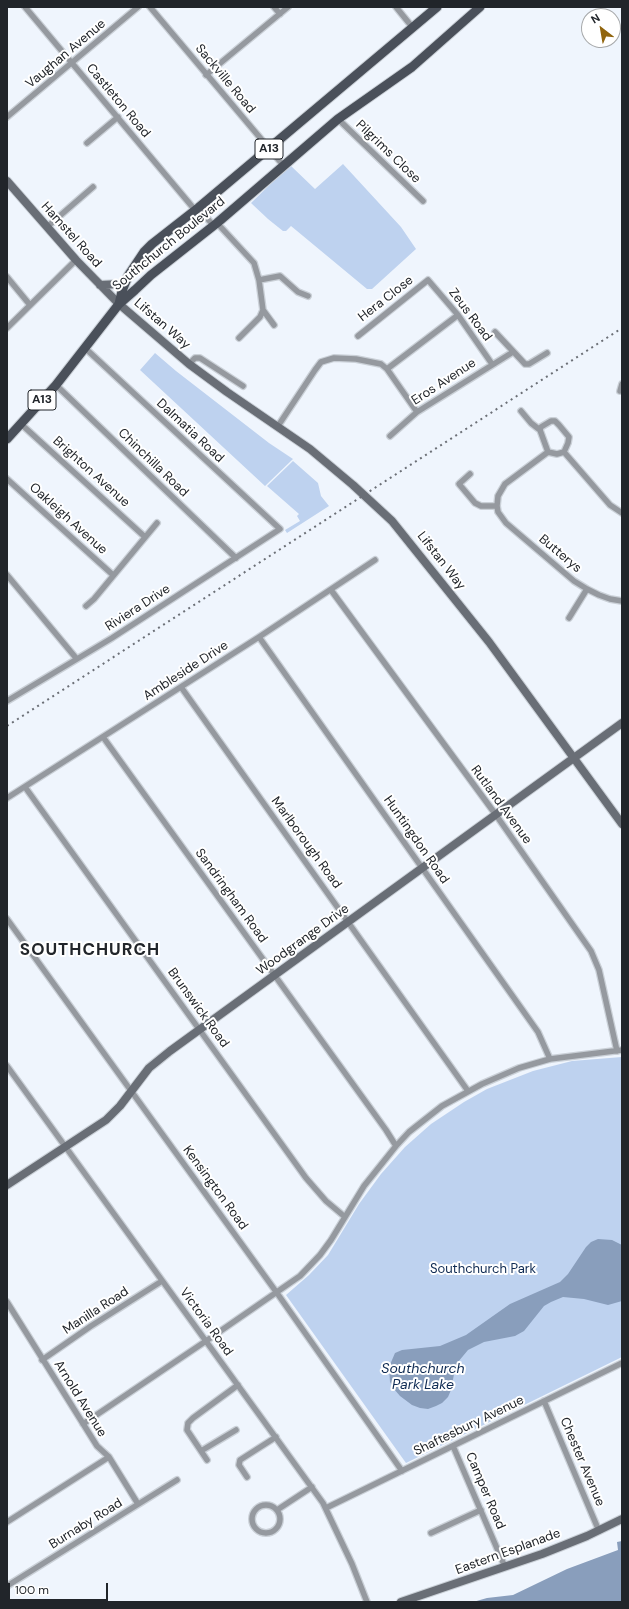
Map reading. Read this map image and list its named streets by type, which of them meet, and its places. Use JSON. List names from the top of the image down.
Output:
{
  "streets": {
    "main road": ["A13", "Southchurch Boulevard"],
    "street": [
      "Vaughan Avenue",
      "Sackville Road",
      "Castleton Road",
      "Pilgrims Close",
      "Hamstel Road",
      "Hera Close",
      "Zeus Road",
      "Lifstan Way",
      "Eros Avenue",
      "Dalmatia Road",
      "Chinchilla Road",
      "Brighton Avenue",
      "Oakleigh Avenue",
      "Butterys",
      "Riviera Drive",
      "Ambleside Drive",
      "Rutland Avenue",
      "Huntingdon Road",
      "Marlborough Road",
      "Sandringham Road",
      "Woodgrange Drive",
      "Brunswick Road",
      "Kensington Road",
      "Manilla Road",
      "Victoria Road",
      "Arnold Avenue",
      "Shaftesbury Avenue",
      "Chester Avenue",
      "Camper Road",
      "Burnaby Road",
      "Eastern Esplanade"
    ]
  },
  "crossings": [
    ["Vaughan Avenue", "Castleton Road"],
    ["Sackville Road", "Southchurch Boulevard"],
    ["Castleton Road", "Southchurch Boulevard"],
    ["A13", "Hamstel Road"],
    ["A13", "Southchurch Boulevard"],
    ["A13", "Lifstan Way"],
    ["A13", "Dalmatia Road"],
    ["A13", "Chinchilla Road"],
    ["A13", "Brighton Avenue"],
    ["Pilgrims Close", "Southchurch Boulevard"],
    ["Hamstel Road", "Southchurch Boulevard"],
    ["Hamstel Road", "Lifstan Way"],
    ["Southchurch Boulevard", "Lifstan Way"],
    ["Hera Close", "Zeus Road"],
    ["Zeus Road", "Eros Avenue"],
    ["Lifstan Way", "Woodgrange Drive"],
    ["Dalmatia Road", "Riviera Drive"],
    ["Chinchilla Road", "Riviera Drive"],
    ["Ambleside Drive", "Rutland Avenue"],
    ["Ambleside Drive", "Huntingdon Road"],
    ["Ambleside Drive", "Marlborough Road"],
    ["Ambleside Drive", "Sandringham Road"],
    ["Ambleside Drive", "Brunswick Road"],
    ["Rutland Avenue", "Woodgrange Drive"],
    ["Huntingdon Road", "Woodgrange Drive"],
    ["Marlborough Road", "Woodgrange Drive"],
    ["Sandringham Road", "Woodgrange Drive"],
    ["Woodgrange Drive", "Brunswick Road"],
    ["Woodgrange Drive", "Kensington Road"],
    ["Woodgrange Drive", "Victoria Road"],
    ["Kensington Road", "Shaftesbury Avenue"],
    ["Manilla Road", "Victoria Road"],
    ["Manilla Road", "Arnold Avenue"],
    ["Victoria Road", "Shaftesbury Avenue"],
    ["Arnold Avenue", "Burnaby Road"],
    ["Shaftesbury Avenue", "Chester Avenue"],
    ["Shaftesbury Avenue", "Camper Road"],
    ["Chester Avenue", "Eastern Esplanade"],
    ["Camper Road", "Eastern Esplanade"]
  ],
  "districts": ["SOUTHCHURCH"],
  "water": ["Southchurch Park Lake"],
  "parks": ["Southchurch Park"],
  "scale_bar": "100 m",
  "north": "top left"
}
